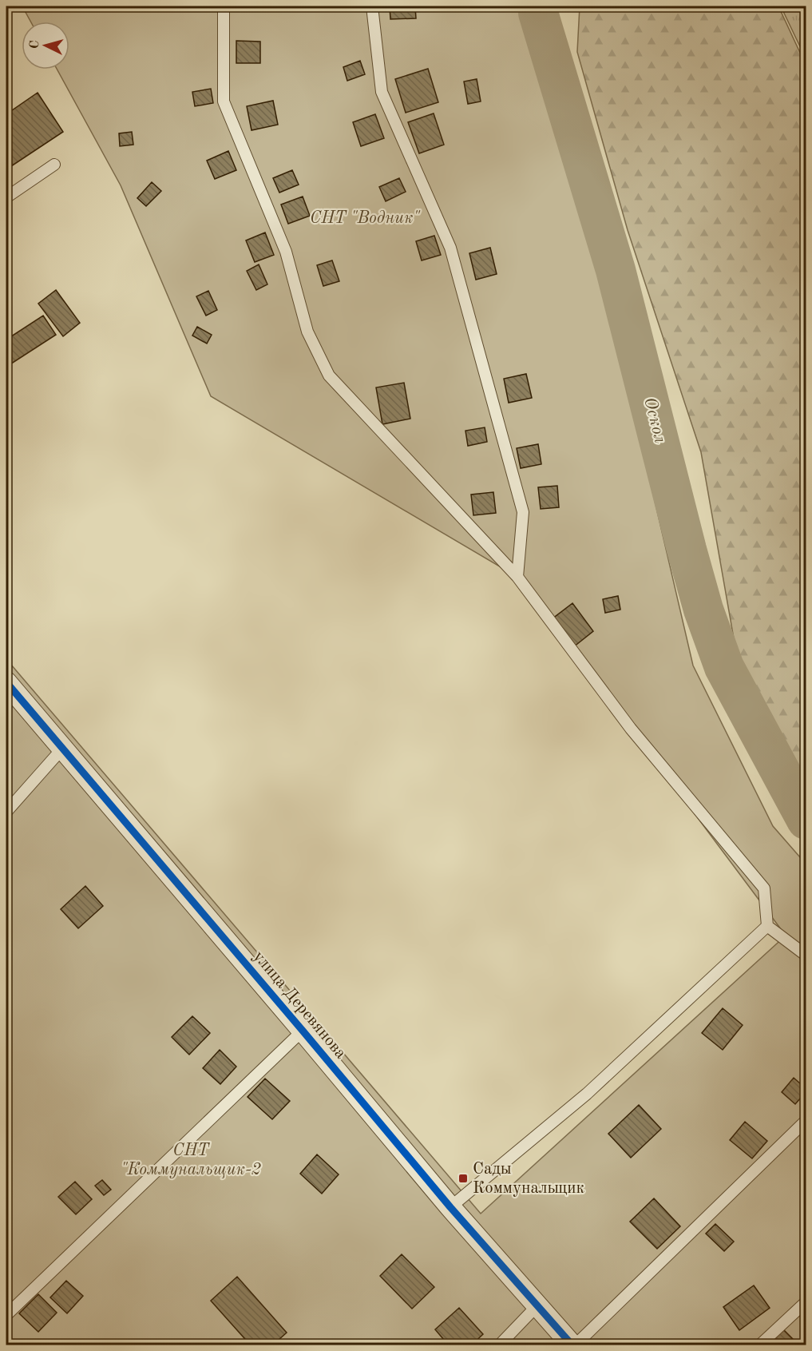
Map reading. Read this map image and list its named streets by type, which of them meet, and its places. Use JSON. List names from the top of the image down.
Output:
{
  "streets": {
    "street": ["улица Деревянова"]
  },
  "water": ["Оскол"],
  "parks": ["СНТ \"Водник\"", "СНТ \"Коммунальщик-2"],
  "places": {
    "transit": ["Сады Коммунальщик"]
  },
  "north": "left"
}
